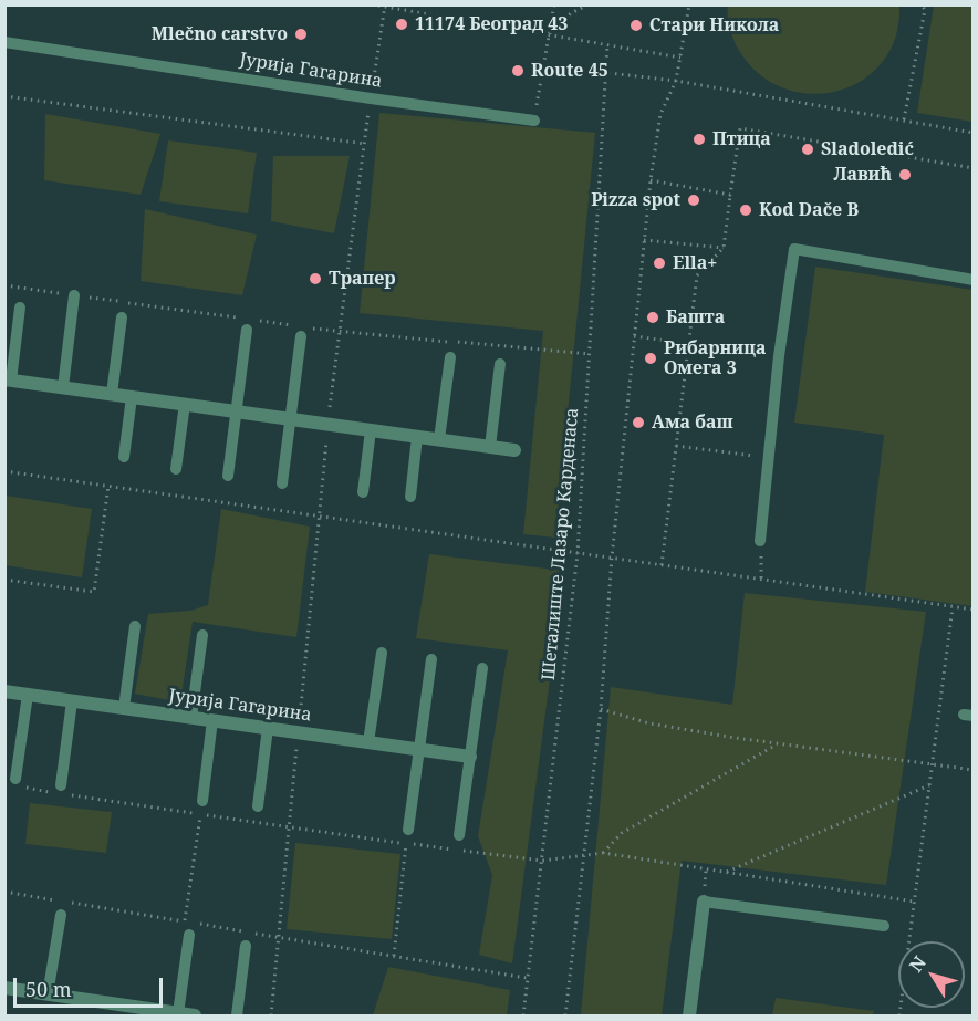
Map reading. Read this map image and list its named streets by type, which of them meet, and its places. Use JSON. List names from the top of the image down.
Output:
{
  "streets": {
    "street": ["Јурија Гагарина"],
    "path": ["Шеталиште Лазаро Карденаса"]
  },
  "places": [
    "11174 Београд 43",
    "Стари Никола",
    "Mlečno carstvo",
    "Route 45",
    "Птица",
    "Sladoledić",
    "Лавић",
    "Pizza spot",
    "Kod Dače B",
    "Ella+",
    "Трапер",
    "Башта",
    "Рибарница Омега 3",
    "Ама баш"
  ],
  "scale_bar": "50 m",
  "north": "top left"
}
